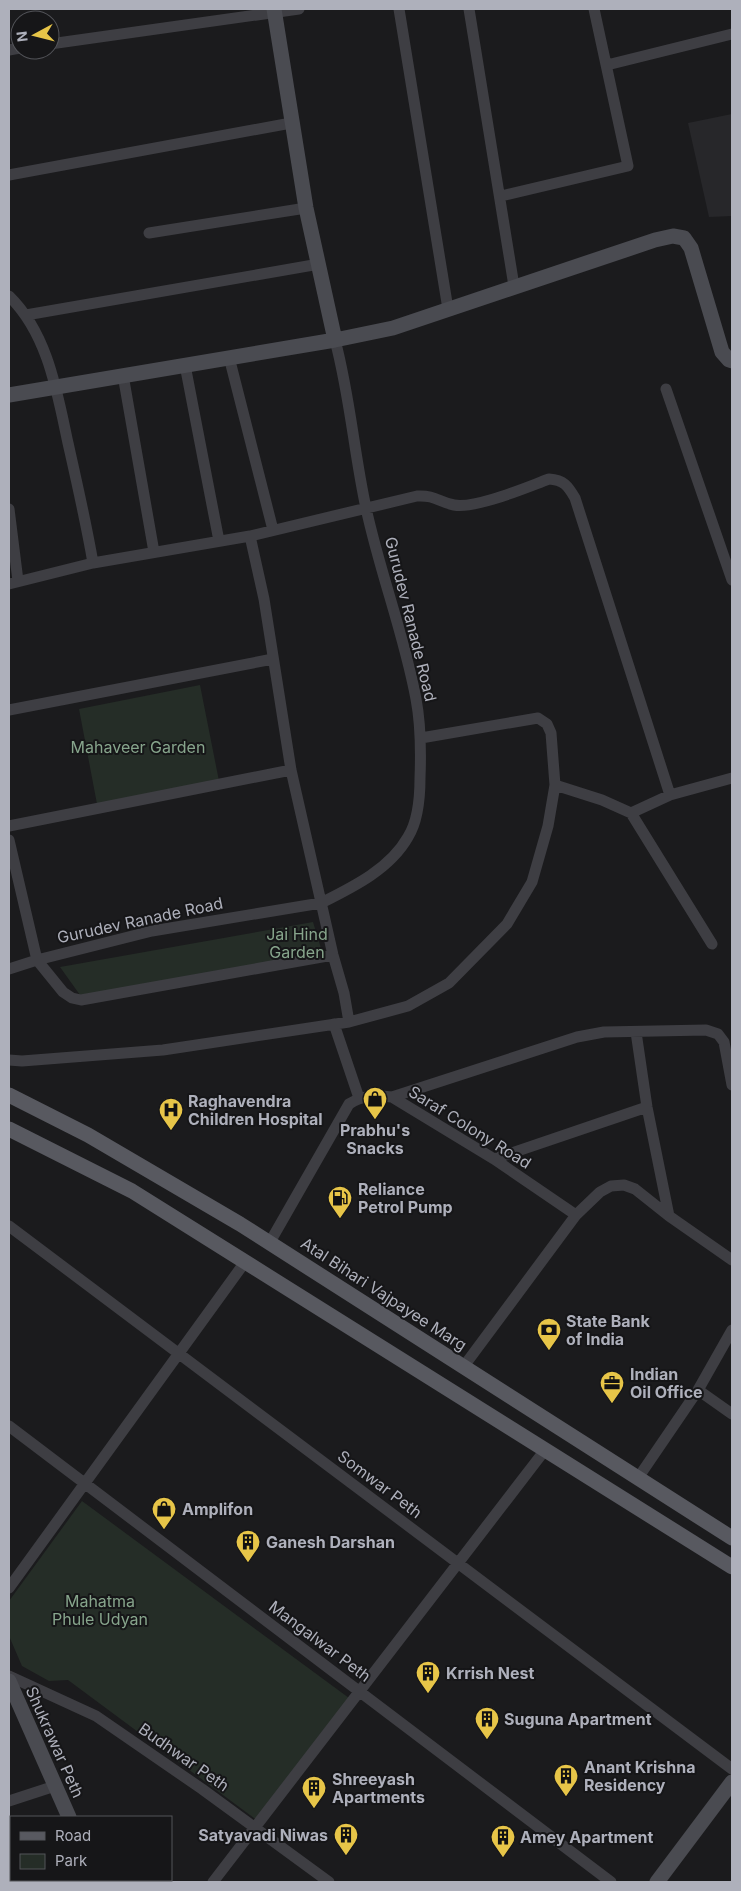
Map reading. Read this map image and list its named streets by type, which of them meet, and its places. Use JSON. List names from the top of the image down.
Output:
{
  "streets": {
    "main road": ["Atal Bihari Vajpayee Marg"],
    "street": [
      "Gurudev Ranade Road",
      "Saraf Colony Road",
      "Somwar Peth",
      "Mangalwar Peth",
      "Shukrawar Peth",
      "Budhwar Peth"
    ]
  },
  "parks": ["Mahaveer Garden", "Jai Hind Garden", "Mahatma Phule Udyan"],
  "places": {
    "shop": ["Prabhu's Snacks", "Amplifon"],
    "hospital": ["Raghavendra Children Hospital"],
    "fuel station": ["Reliance Petrol Pump"],
    "bank": ["State Bank of India"],
    "office": ["Indian Oil Office"],
    "building": [
      "Ganesh Darshan",
      "Krrish Nest",
      "Suguna Apartment",
      "Anant Krishna Residency",
      "Shreeyash Apartments",
      "Satyavadi Niwas",
      "Amey Apartment"
    ]
  },
  "legend": ["Road", "Park"],
  "north": "left"
}
